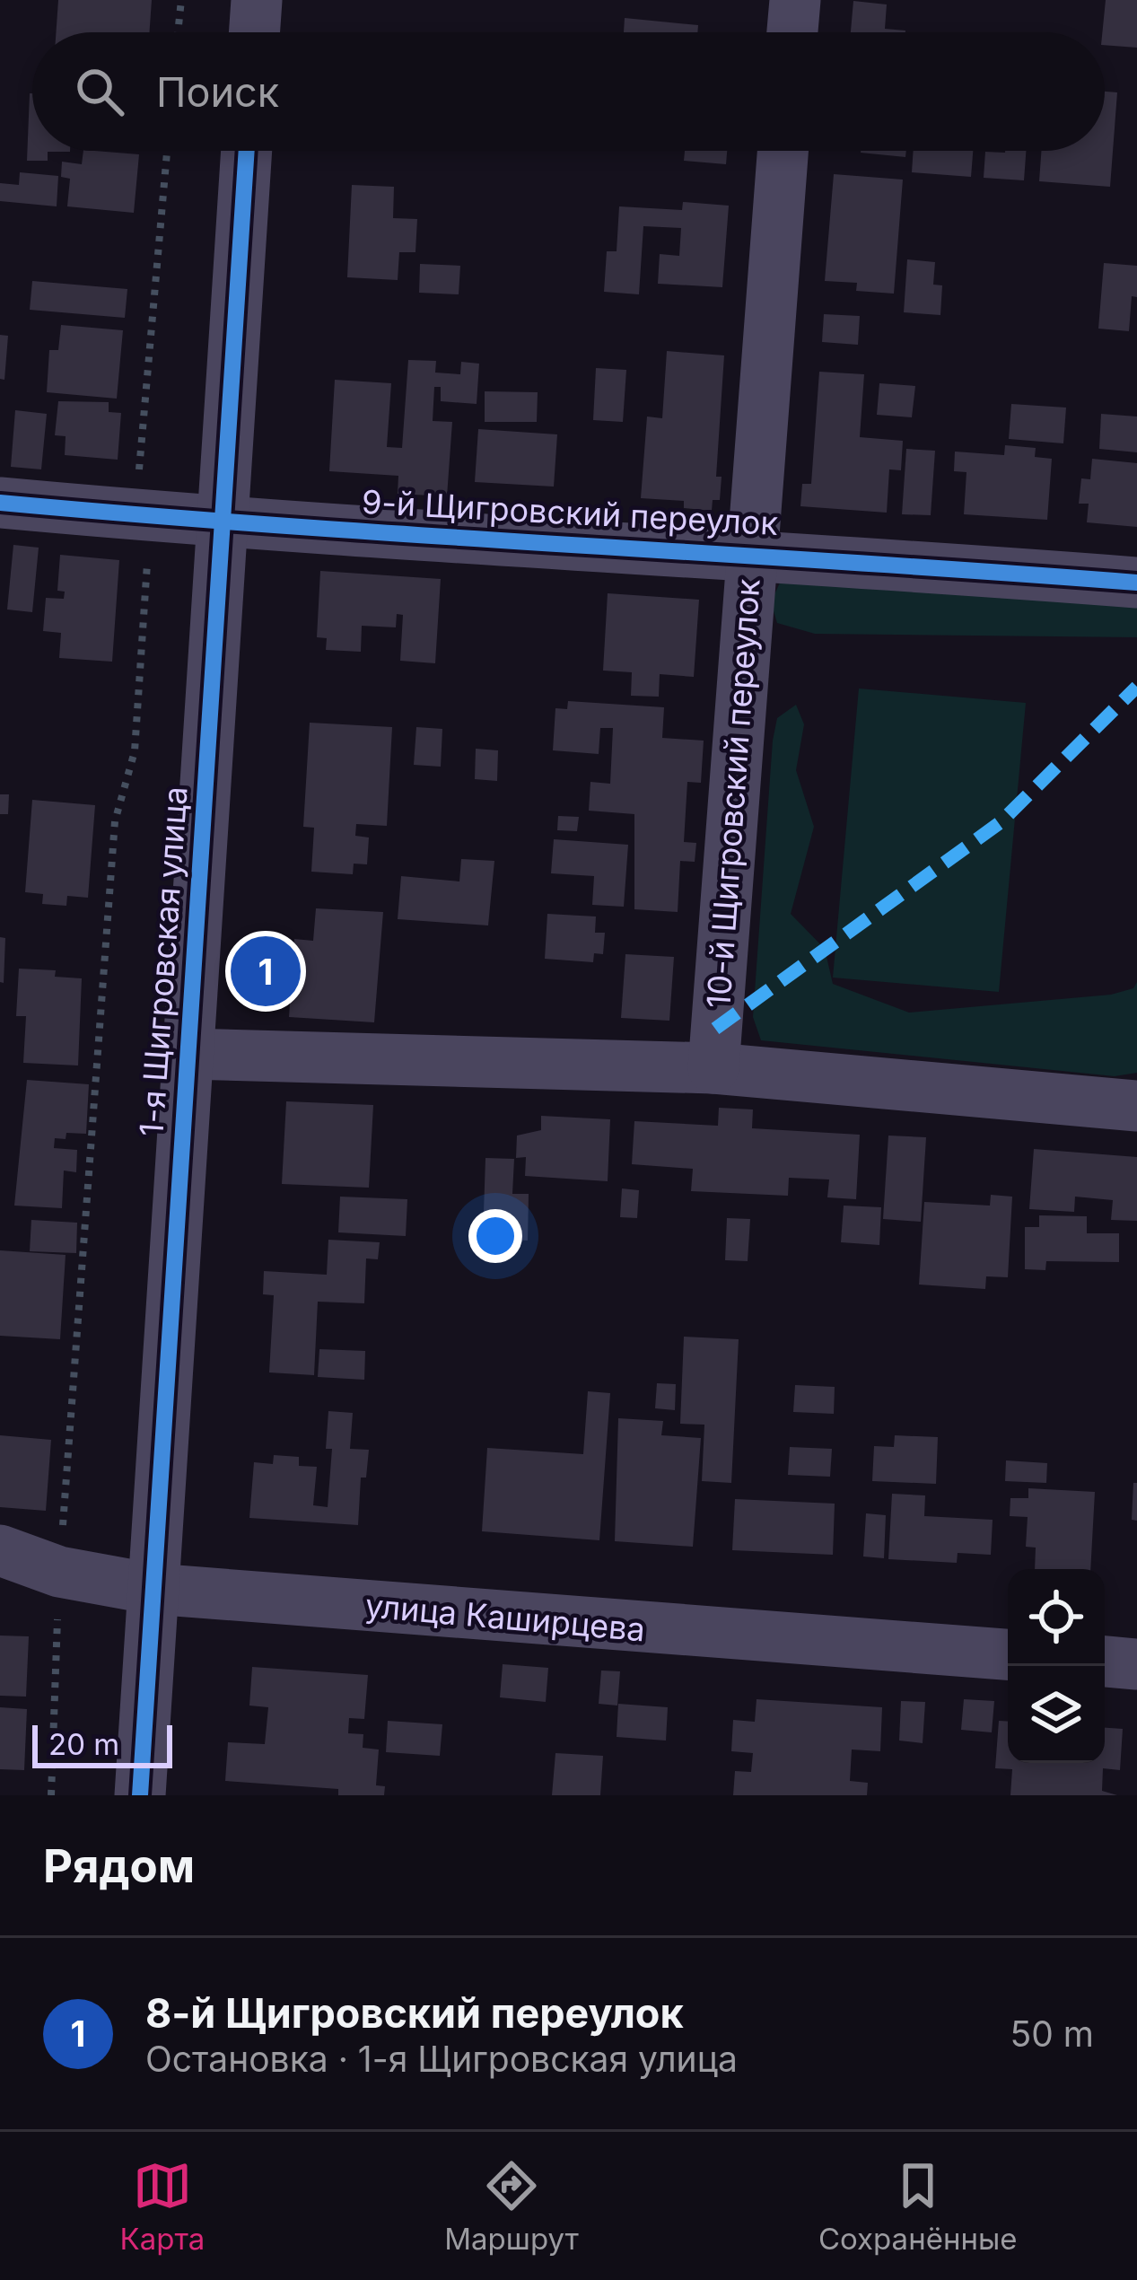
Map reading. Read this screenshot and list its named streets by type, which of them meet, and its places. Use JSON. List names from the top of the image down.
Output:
{
  "streets": {
    "street": [
      "9-й Щигровский переулок",
      "10-й Щигровский переулок",
      "1-я Щигровская улица",
      "улица Каширцева"
    ]
  },
  "crossings": [
    ["9-й Щигровский переулок", "10-й Щигровский переулок"],
    ["9-й Щигровский переулок", "1-я Щигровская улица"],
    ["1-я Щигровская улица", "улица Каширцева"]
  ],
  "scale_bar": "20 m",
  "page": {
    "search": "Поиск",
    "pins": "1",
    "scale": "20 m",
    "heading": "Рядом",
    "list": [
      {
        "mark": "1",
        "name": "8-й Щигровский переулок",
        "note": "Остановка · 1-я Щигровская улица",
        "value": "50 m"
      }
    ],
    "nav": ["Карта", "Маршрут", "Сохранённые"]
  }
}
